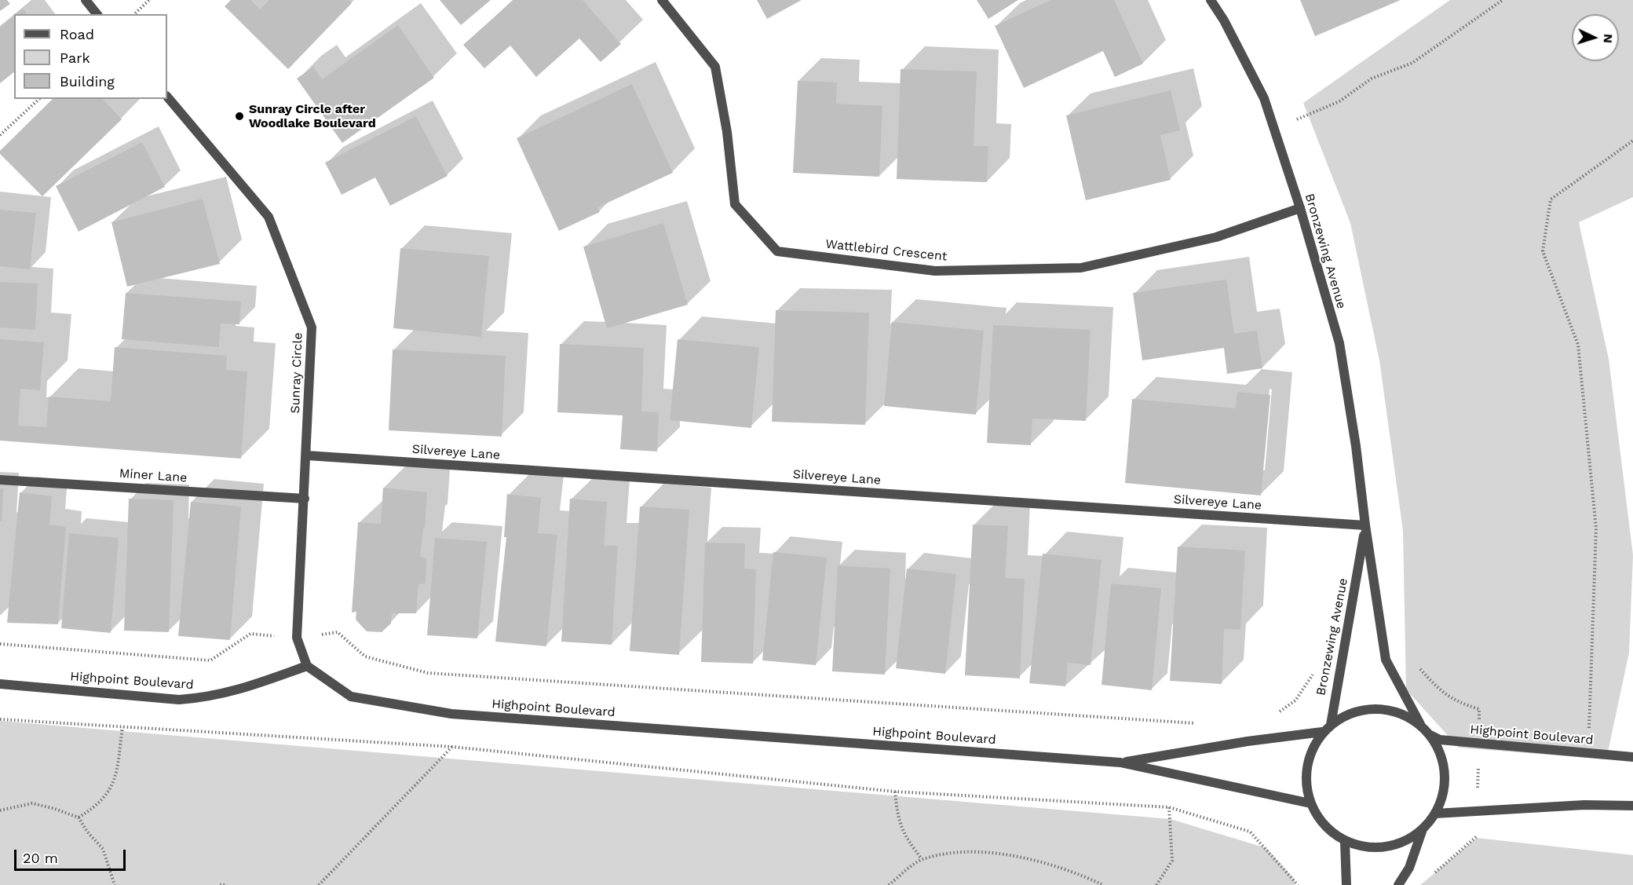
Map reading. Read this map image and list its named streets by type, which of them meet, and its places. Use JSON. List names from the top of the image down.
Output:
{
  "streets": {
    "street": [
      "Wattlebird Crescent",
      "Bronzewing Avenue",
      "Sunray Circle",
      "Silvereye Lane",
      "Miner Lane",
      "Highpoint Boulevard"
    ]
  },
  "crossings": [
    ["Wattlebird Crescent", "Bronzewing Avenue"],
    ["Bronzewing Avenue", "Silvereye Lane"],
    ["Bronzewing Avenue", "Highpoint Boulevard"],
    ["Sunray Circle", "Silvereye Lane"],
    ["Sunray Circle", "Miner Lane"],
    ["Sunray Circle", "Highpoint Boulevard"]
  ],
  "places": ["Sunray Circle after Woodlake Boulevard"],
  "legend": ["Road", "Park", "Building"],
  "scale_bar": "20 m",
  "north": "right"
}
